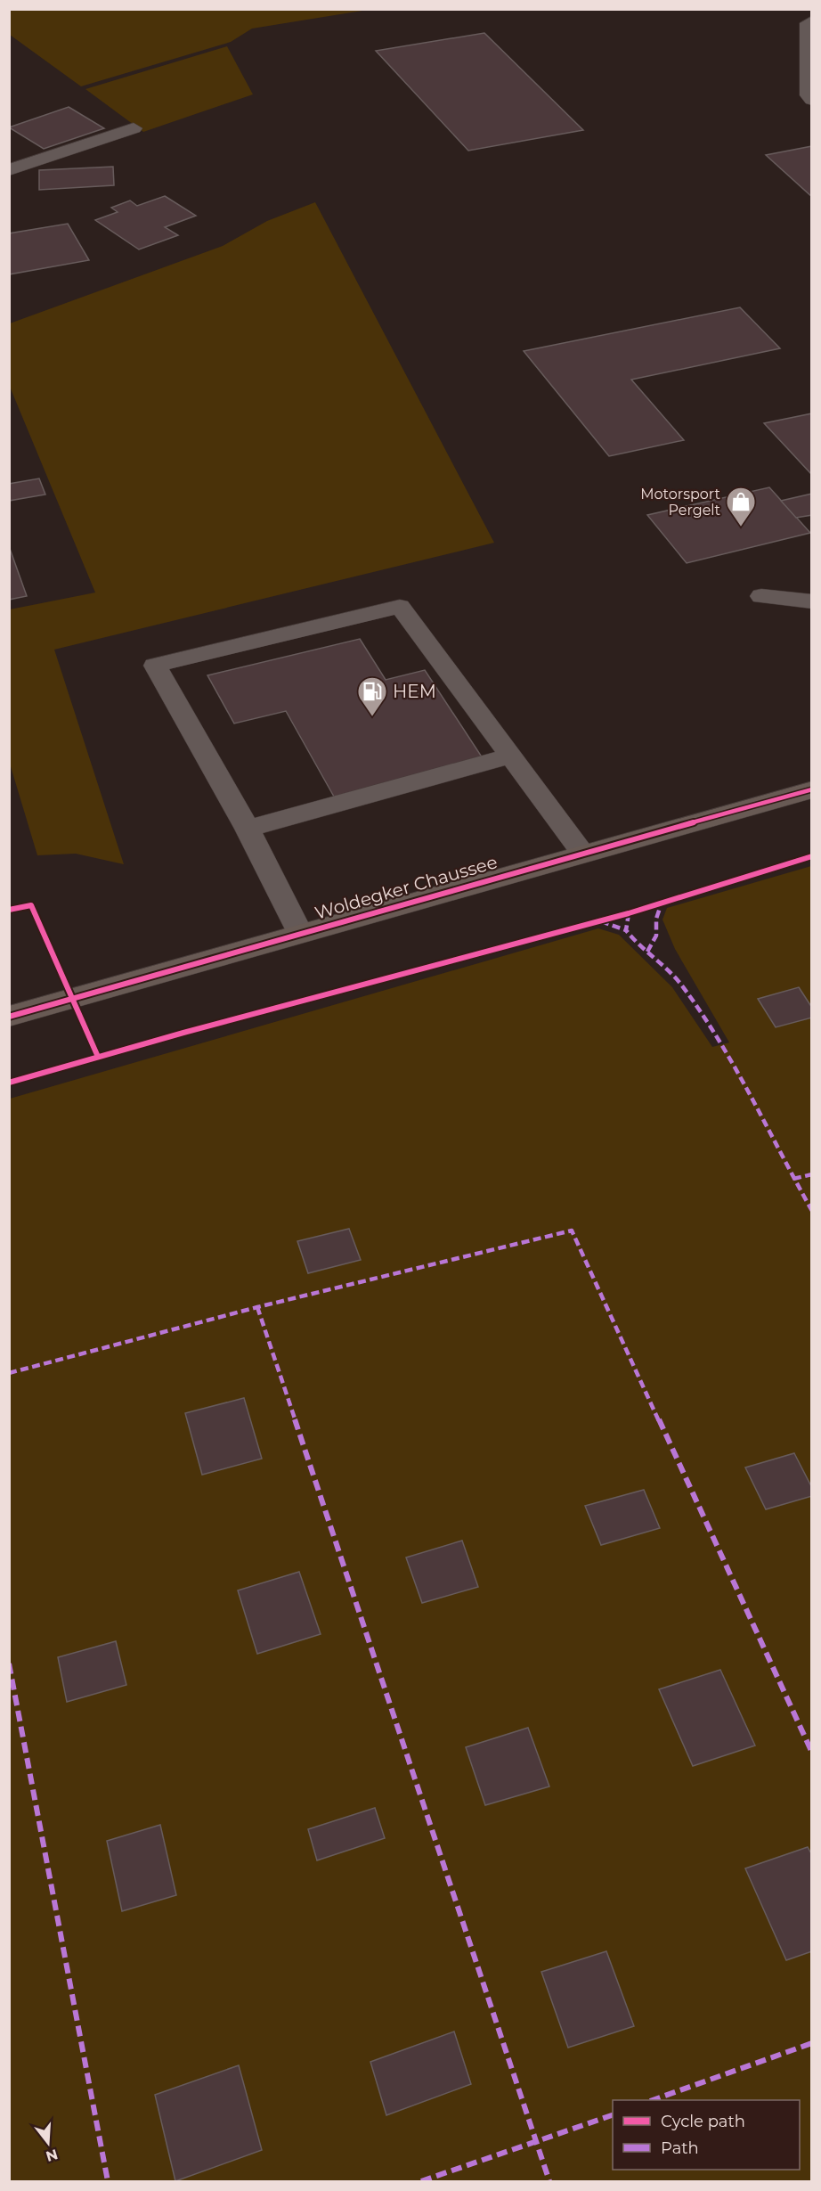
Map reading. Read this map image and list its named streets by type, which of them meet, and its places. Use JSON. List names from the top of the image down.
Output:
{
  "streets": {
    "main road": ["Woldegker Chaussee"]
  },
  "places": {
    "shop": ["Motorsport Pergelt"],
    "fuel station": ["HEM"]
  },
  "legend": ["Cycle path", "Path"],
  "north": "bottom"
}
